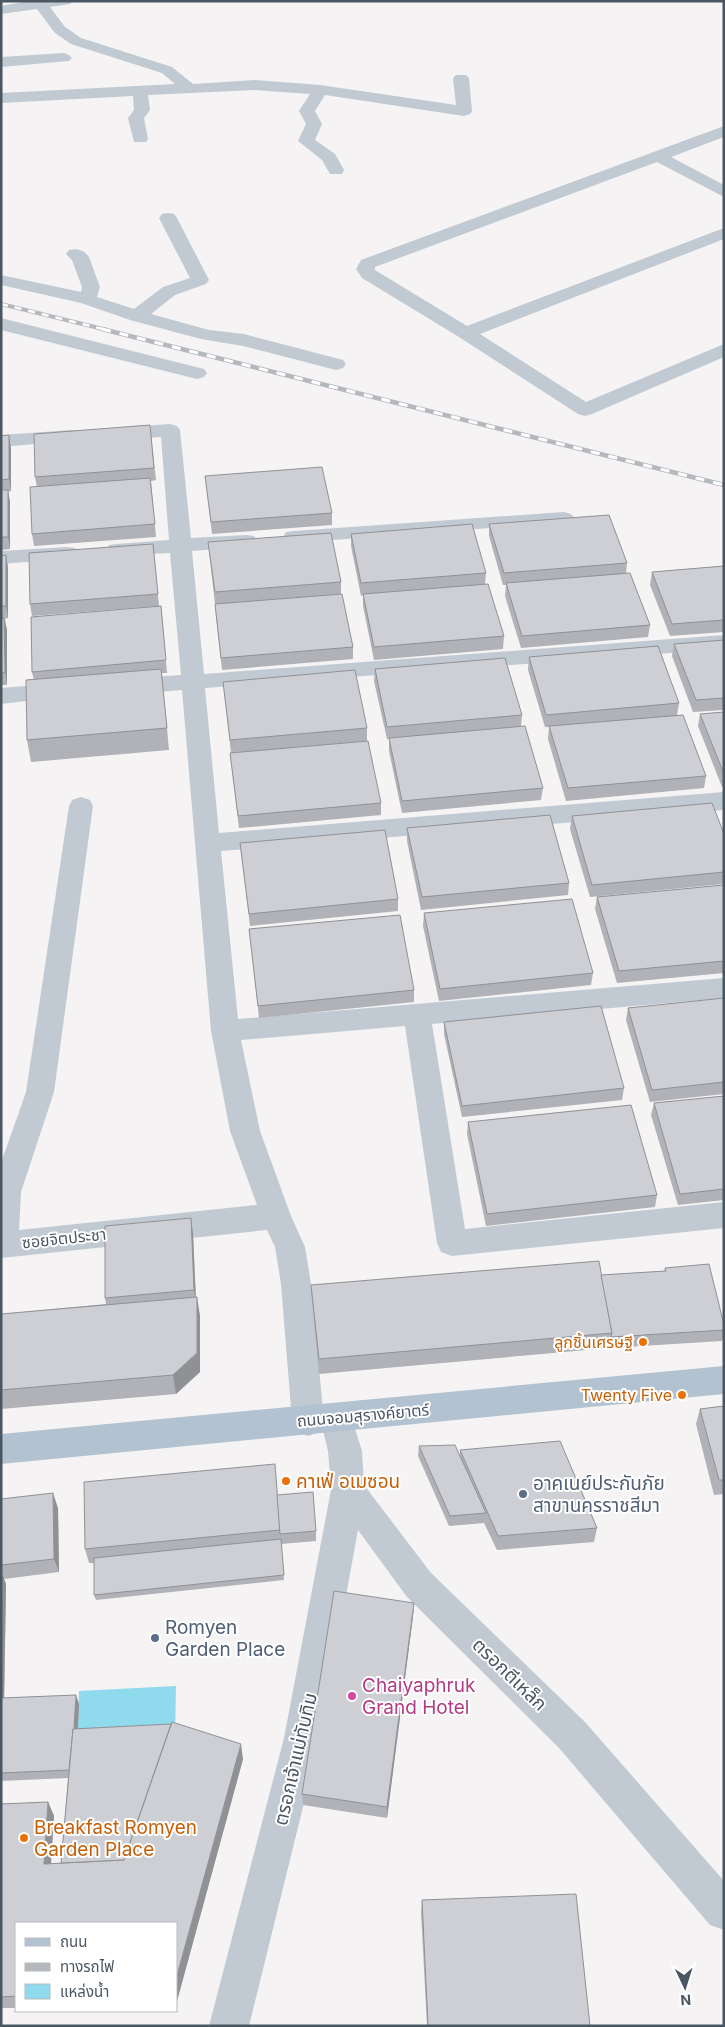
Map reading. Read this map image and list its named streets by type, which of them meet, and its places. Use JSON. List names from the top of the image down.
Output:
{
  "streets": {
    "main road": ["ถนนจอมสุรางค์ยาตร์"],
    "street": ["ซอยจิตประชา", "ตรอกตีเหล็ก", "ตรอกเจ้าแม่ทับทิม"]
  },
  "crossings": [
    ["ตรอกตีเหล็ก", "ตรอกเจ้าแม่ทับทิม"]
  ],
  "places": [
    "ลูกชิ้นเศรษฐี",
    "Twenty Five",
    "คาเฟ่ อเมซอน",
    "อาคเนย์ประกันภัย สาขานครราชสีมา",
    "Romyen Garden Place",
    "Chaiyaphruk Grand Hotel",
    "Breakfast Romyen Garden Place"
  ],
  "legend": ["ถนน", "ทางรถไฟ", "แหล่งน้ำ"],
  "north": "bottom"
}
